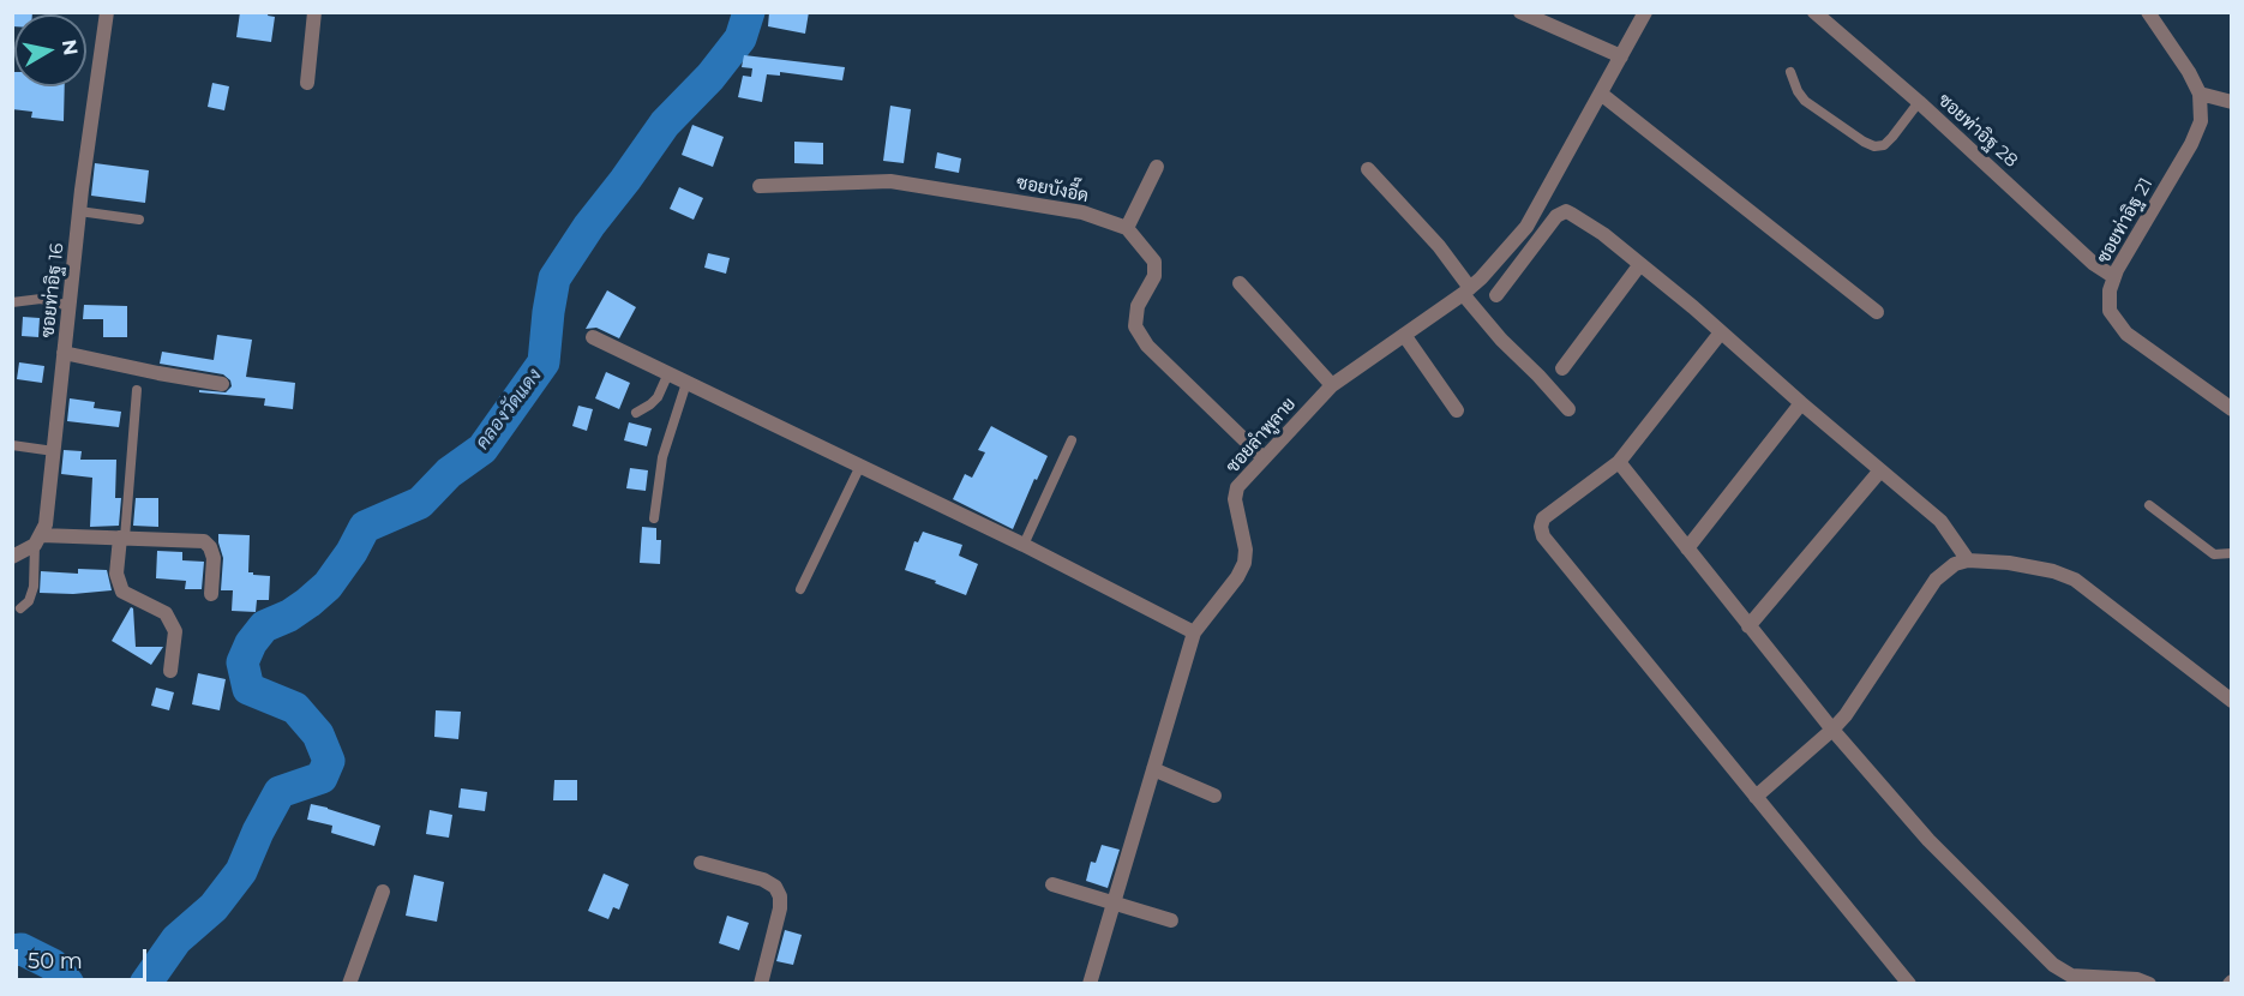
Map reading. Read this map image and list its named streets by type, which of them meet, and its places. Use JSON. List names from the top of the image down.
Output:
{
  "streets": {
    "street": [
      "ซอยท่าอิฐ 28",
      "ซอยบังอี๊ด",
      "ซอยท่าอิฐ 21",
      "ซอยท่าอิฐ 16",
      "ซอยลำพูลาย"
    ]
  },
  "crossings": [
    ["ซอยท่าอิฐ 28", "ซอยท่าอิฐ 21"]
  ],
  "water": ["คลองวัดแดง"],
  "scale_bar": "50 m",
  "north": "right"
}
